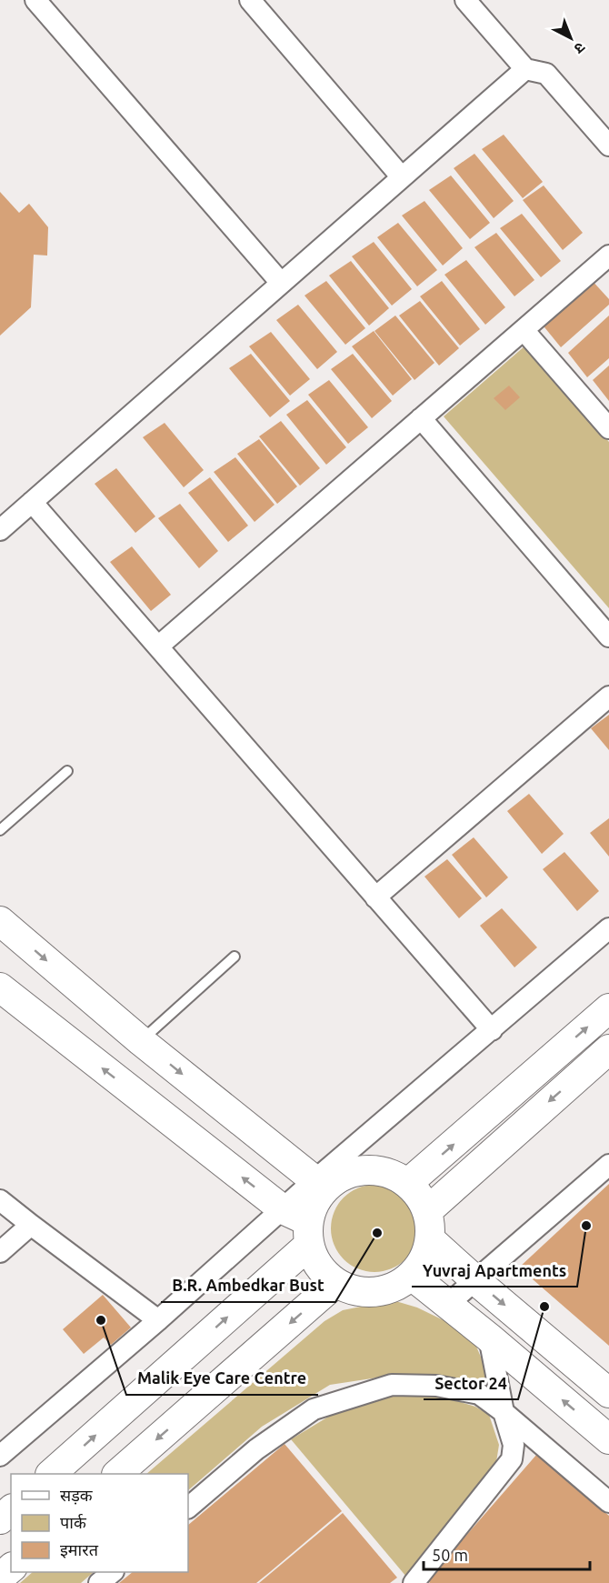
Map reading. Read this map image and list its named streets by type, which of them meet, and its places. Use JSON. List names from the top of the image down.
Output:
{
  "places": [
    "Yuvraj Apartments",
    "B.R. Ambedkar Bust",
    "Sector 24",
    "Malik Eye Care Centre"
  ],
  "legend": ["सड़क", "पार्क", "इमारत"],
  "scale_bar": "50 m",
  "north": "bottom right"
}
